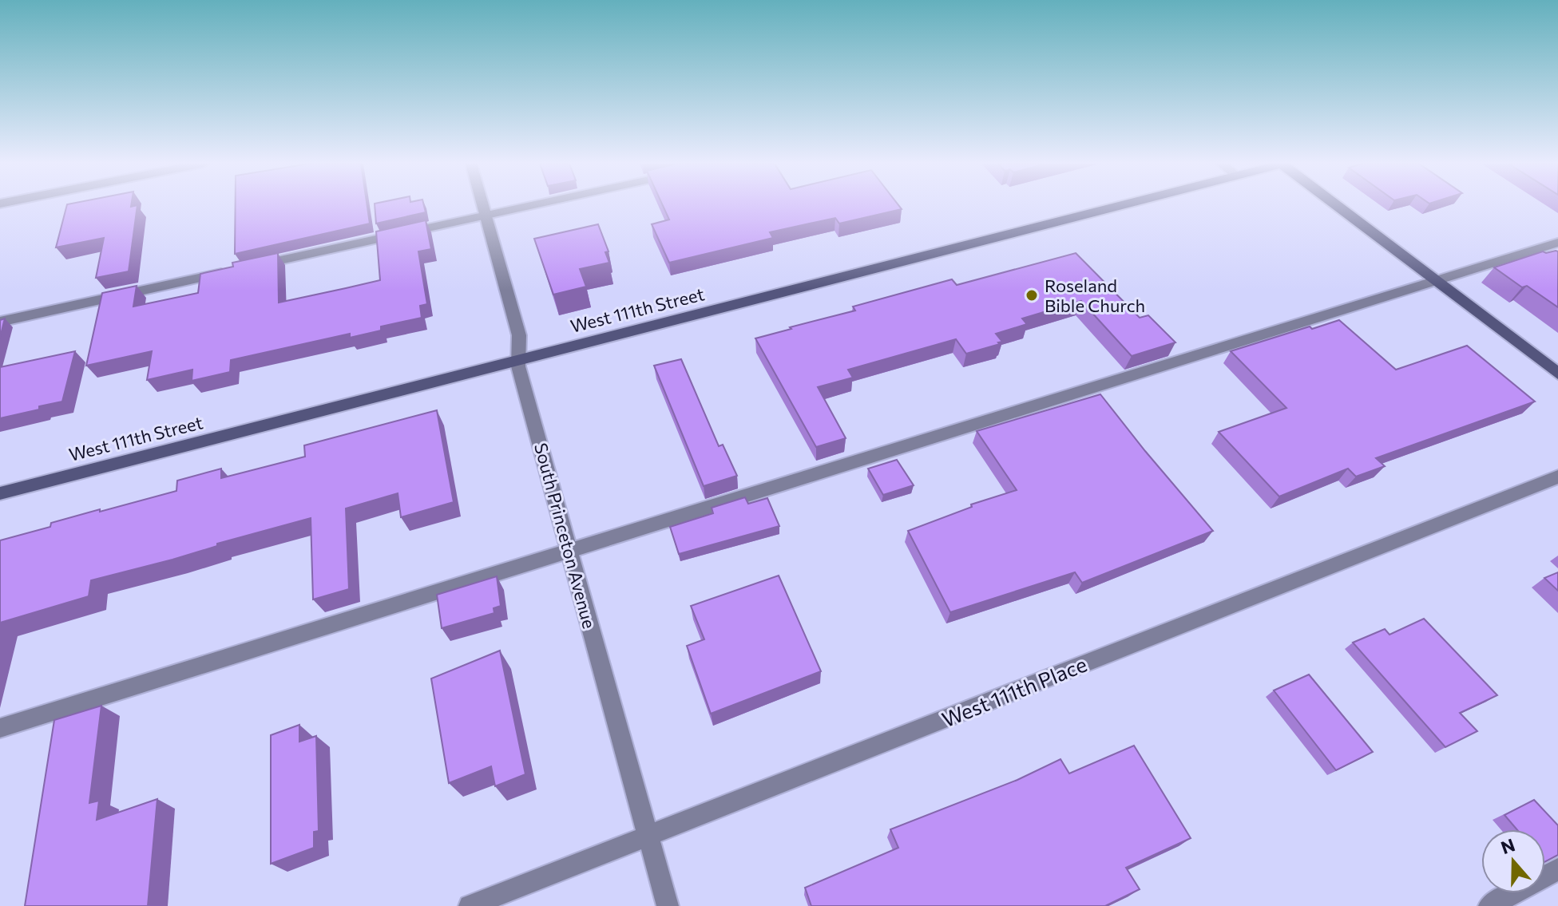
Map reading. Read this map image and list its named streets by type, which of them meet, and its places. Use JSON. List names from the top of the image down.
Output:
{
  "streets": {
    "main road": ["West 111th Street"],
    "street": ["South Princeton Avenue", "West 111th Place"]
  },
  "crossings": [
    ["West 111th Street", "South Princeton Avenue"],
    ["South Princeton Avenue", "West 111th Place"]
  ],
  "places": ["Roseland Bible Church"],
  "north": "top"
}
